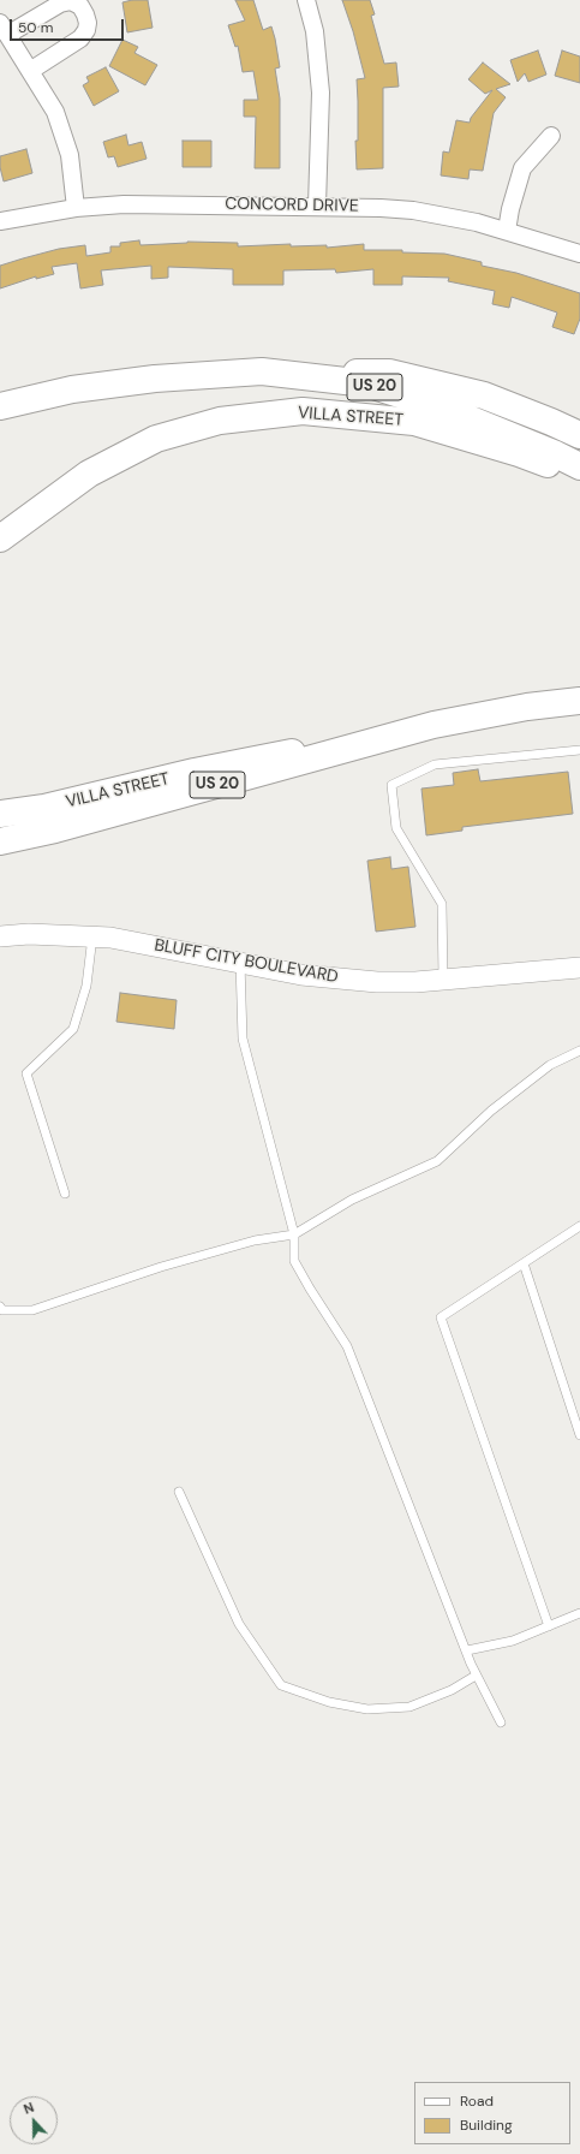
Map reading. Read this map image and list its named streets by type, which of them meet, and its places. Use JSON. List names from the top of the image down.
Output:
{
  "streets": {
    "main road": ["US 20", "VILLA STREET"],
    "street": ["CONCORD DRIVE", "BLUFF CITY BOULEVARD"]
  },
  "crossings": [
    ["US 20", "VILLA STREET"]
  ],
  "legend": ["Road", "Building"],
  "scale_bar": "50 m",
  "north": "top"
}
